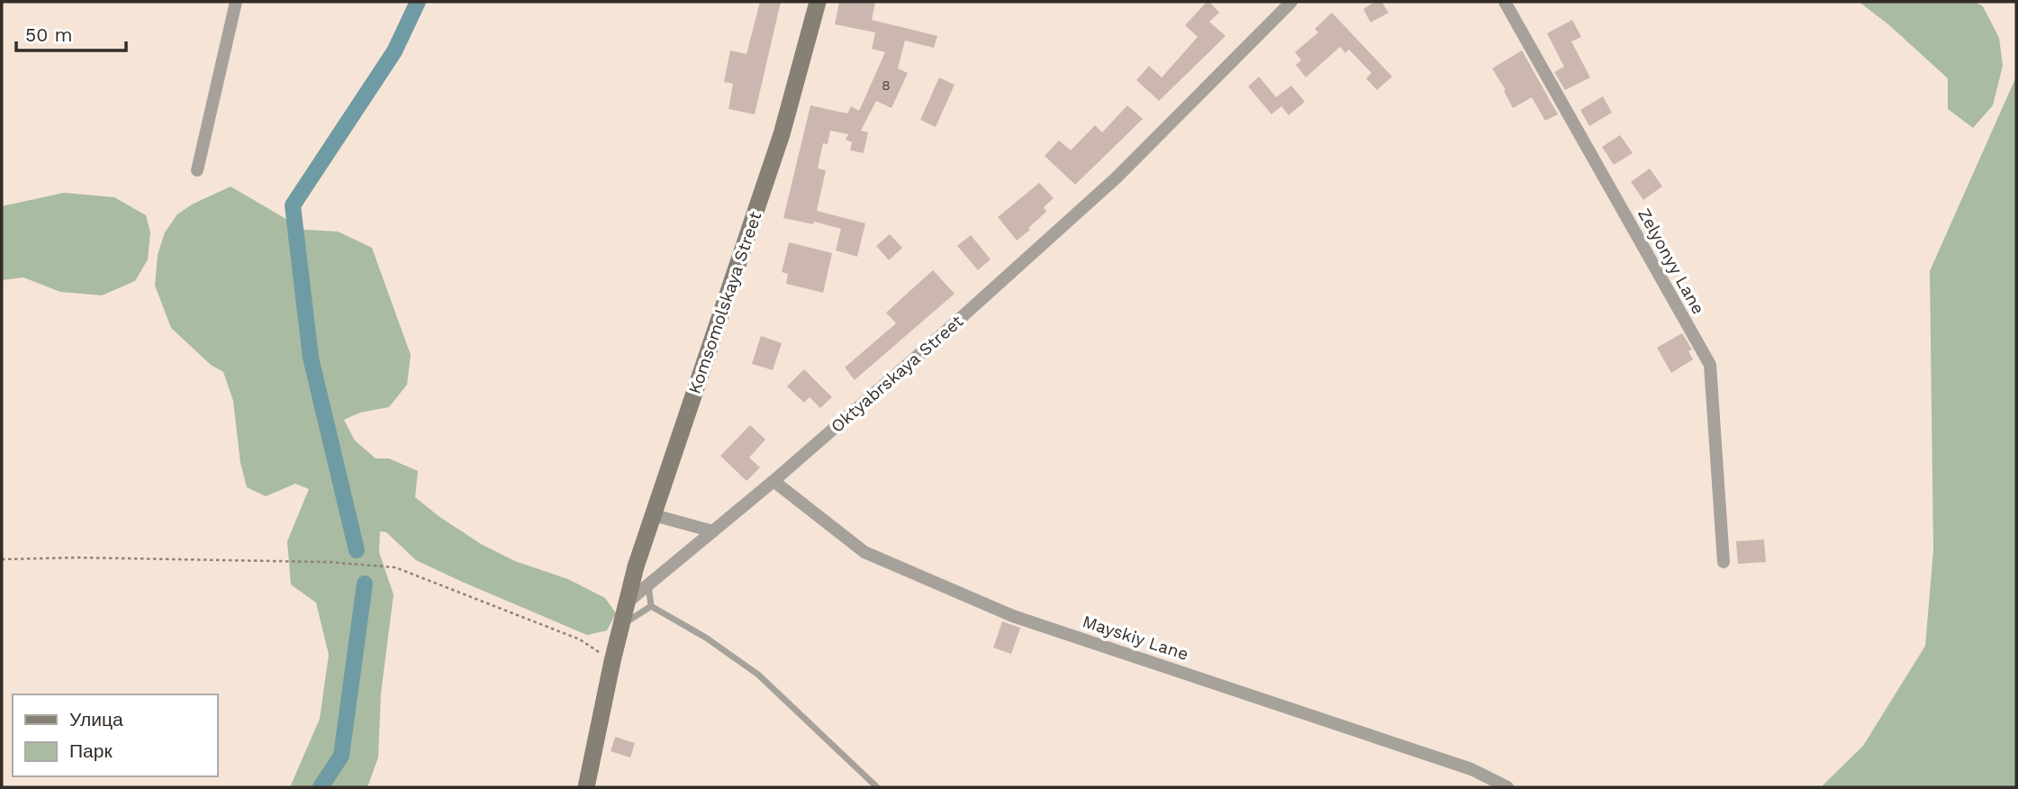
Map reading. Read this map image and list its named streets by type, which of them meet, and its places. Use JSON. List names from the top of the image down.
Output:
{
  "streets": {
    "street": [
      "Zelyonyy Lane",
      "Komsomolskaya Street",
      "Oktyabrskaya Street",
      "Mayskiy Lane"
    ]
  },
  "crossings": [
    ["Komsomolskaya Street", "Oktyabrskaya Street"],
    ["Oktyabrskaya Street", "Mayskiy Lane"]
  ],
  "house_numbers": ["8"],
  "legend": ["Улица", "Парк"],
  "scale_bar": "50 m"
}
